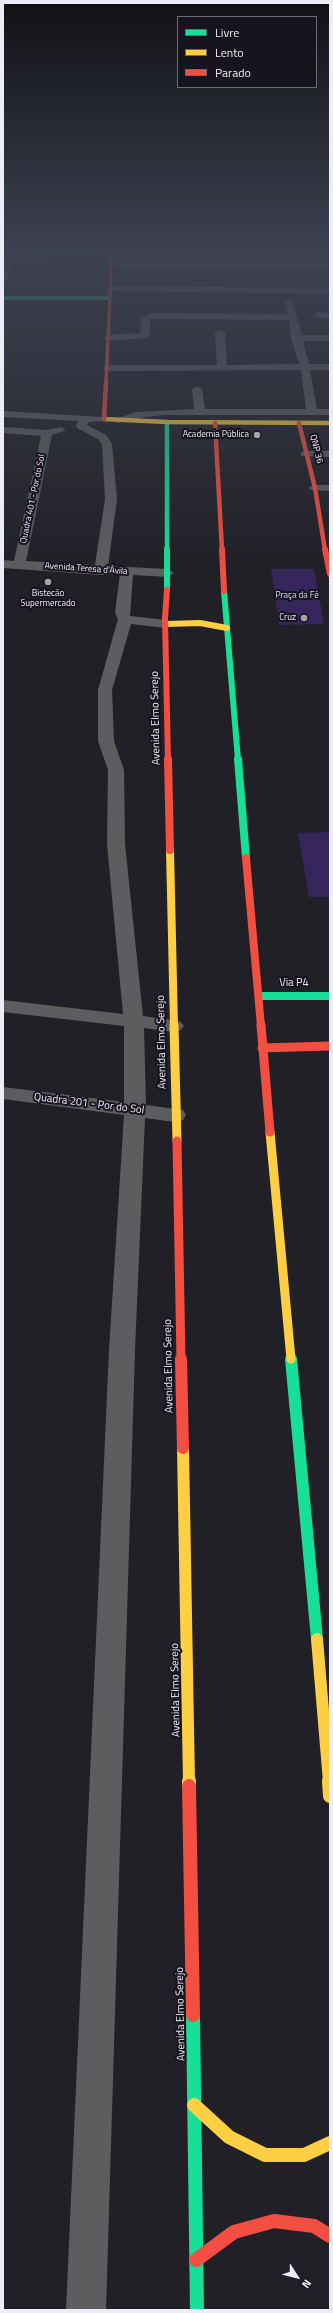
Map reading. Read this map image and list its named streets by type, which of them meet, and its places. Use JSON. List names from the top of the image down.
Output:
{
  "streets": {
    "main road": ["QNP 36", "Avenida Elmo Serejo", "Via P4"],
    "street": ["Quadra 401 - Por do Sol", "Avenida Teresa d'Ávila", "Quadra 201 - Por do Sol"]
  },
  "crossings": [
    ["Quadra 401 - Por do Sol", "Avenida Teresa d'Ávila"],
    ["Avenida Teresa d'Ávila", "Avenida Elmo Serejo"],
    ["Avenida Elmo Serejo", "Quadra 201 - Por do Sol"]
  ],
  "parks": ["Praça da Fé"],
  "places": ["Academia Pública", "Bistecão Supermercado", "Cruz"],
  "legend": ["Livre", "Lento", "Parado"],
  "north": "bottom right"
}
